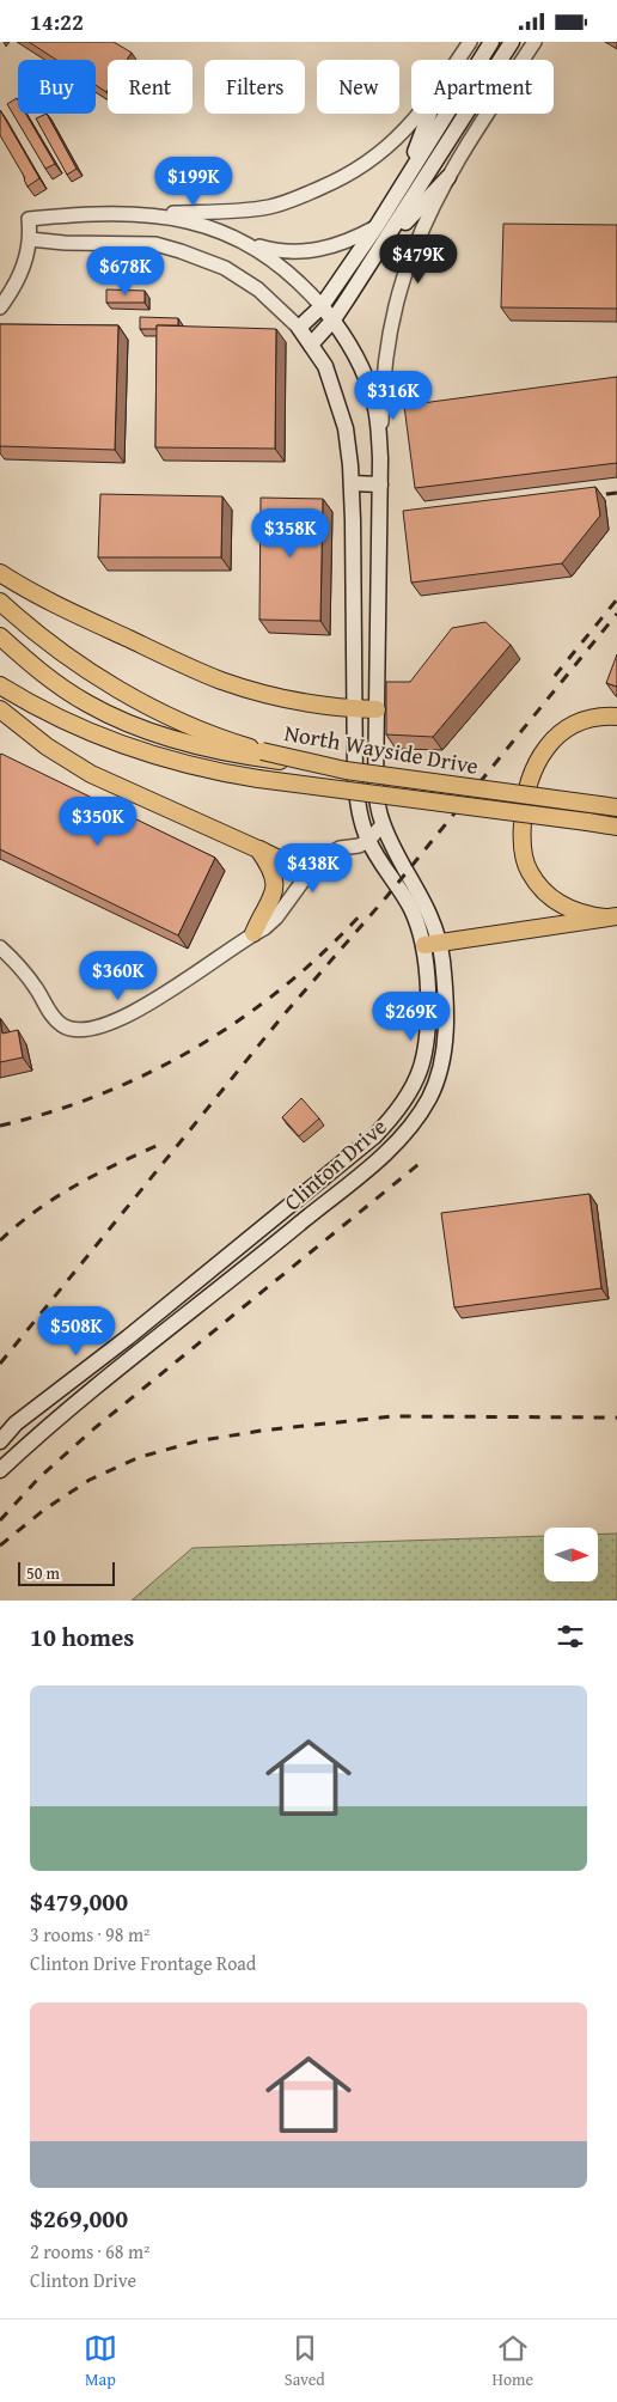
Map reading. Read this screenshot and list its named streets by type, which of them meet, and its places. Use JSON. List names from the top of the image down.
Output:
{
  "streets": {
    "main road": ["North Wayside Drive", "Clinton Drive"]
  },
  "scale_bar": "50 m",
  "north": "right",
  "page": {
    "status": "14:22",
    "chip": [
      "Buy",
      "Rent",
      "Filters",
      "New",
      "Apartment"
    ],
    "price": [
      "$199K",
      "$479K",
      "$678K",
      "$316K",
      "$358K",
      "$350K",
      "$438K",
      "$360K",
      "$269K",
      "$508K"
    ],
    "scale": "50 m",
    "heading": "10 homes",
    "list": [
      {
        "name": "$479,000",
        "note": "3 rooms · 98 m² · Clinton Drive Frontage Road"
      },
      {
        "name": "$269,000",
        "note": "2 rooms · 68 m² · Clinton Drive"
      }
    ],
    "tabs": ["Map", "Saved", "Home"]
  }
}
